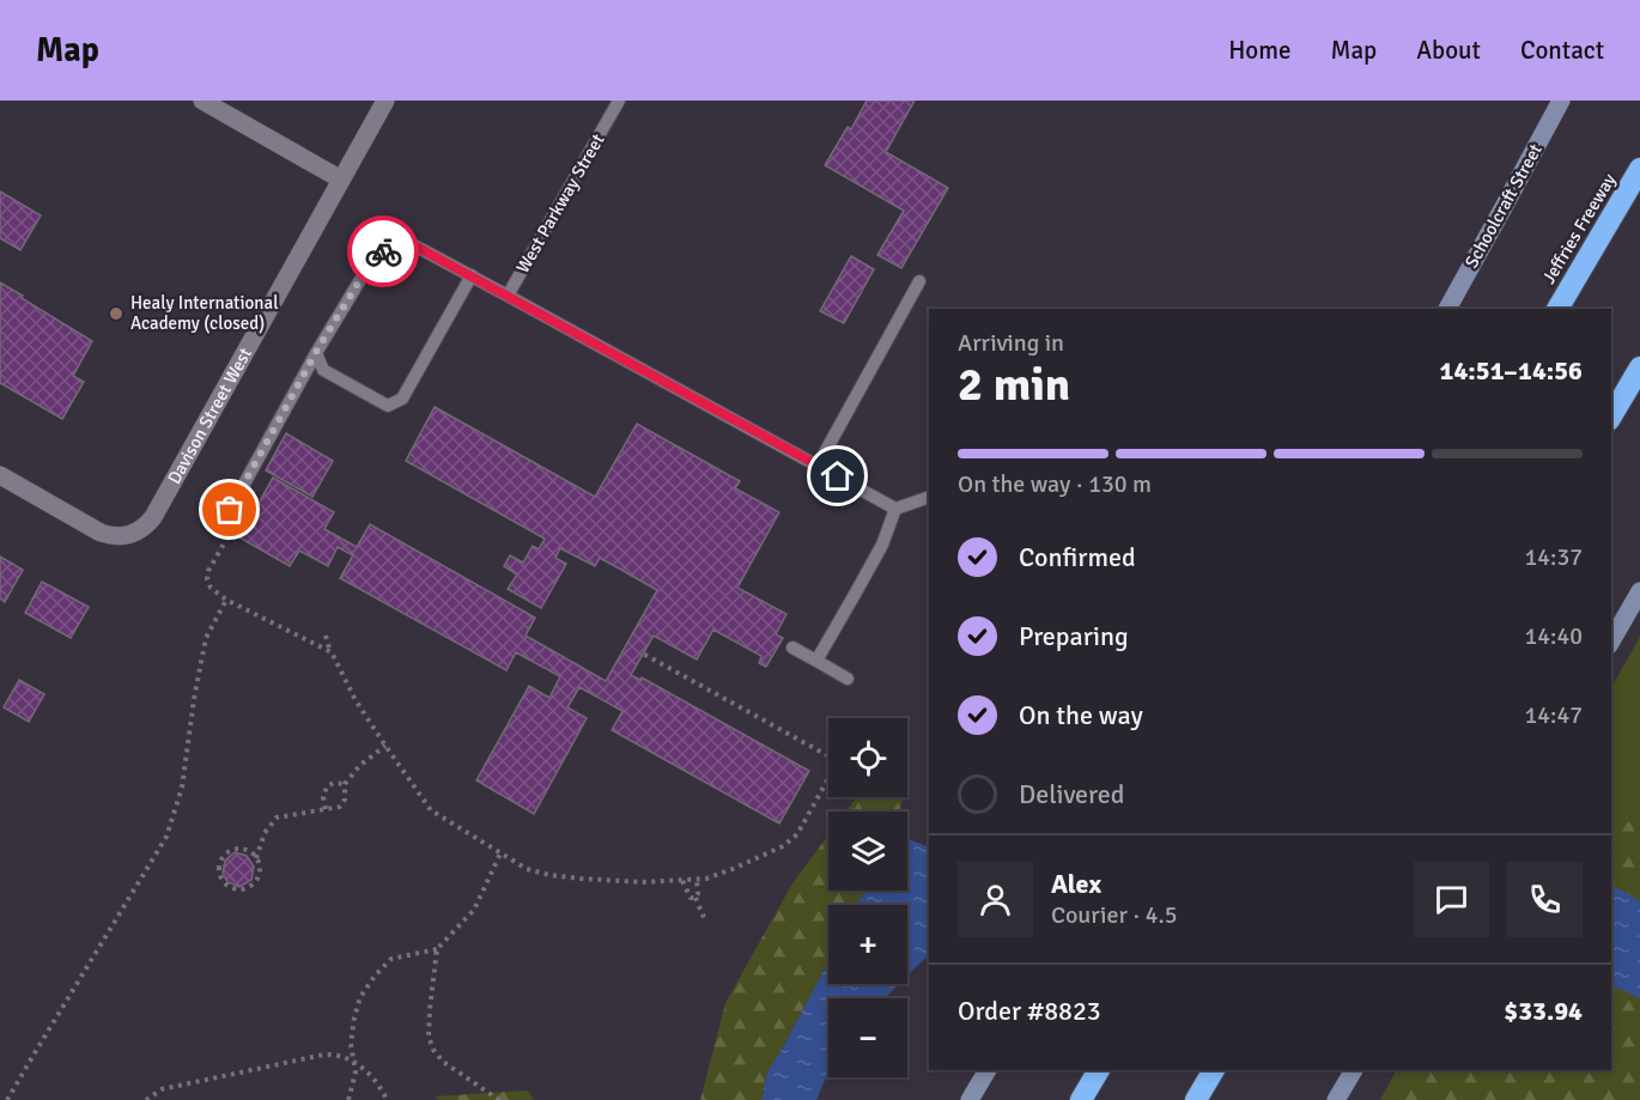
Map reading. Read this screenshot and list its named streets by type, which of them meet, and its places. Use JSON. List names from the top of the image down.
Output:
{
  "streets": {
    "highway": ["Jeffries Freeway"],
    "main road": ["Schoolcraft Street"],
    "street": ["Davison Street West"],
    "lane": ["West Parkway Street"]
  },
  "places": ["Healy International Academy (closed)"],
  "page": {
    "header": "Map",
    "nav": [
      "Home",
      "Map",
      "About",
      "Contact"
    ],
    "heading": ["2 min", "Arriving in", "14:51–14:56"],
    "panel": [
      "Alex",
      "Courier · 4.5",
      "Order #8823",
      "$33.94"
    ],
    "bar": "On the way · 130 m",
    "list": [
      ["Confirmed", "14:37"],
      ["Preparing", "14:40"],
      ["On the way", "14:47"],
      "Delivered"
    ],
    "map_buttons": ["+", "−"]
  }
}
